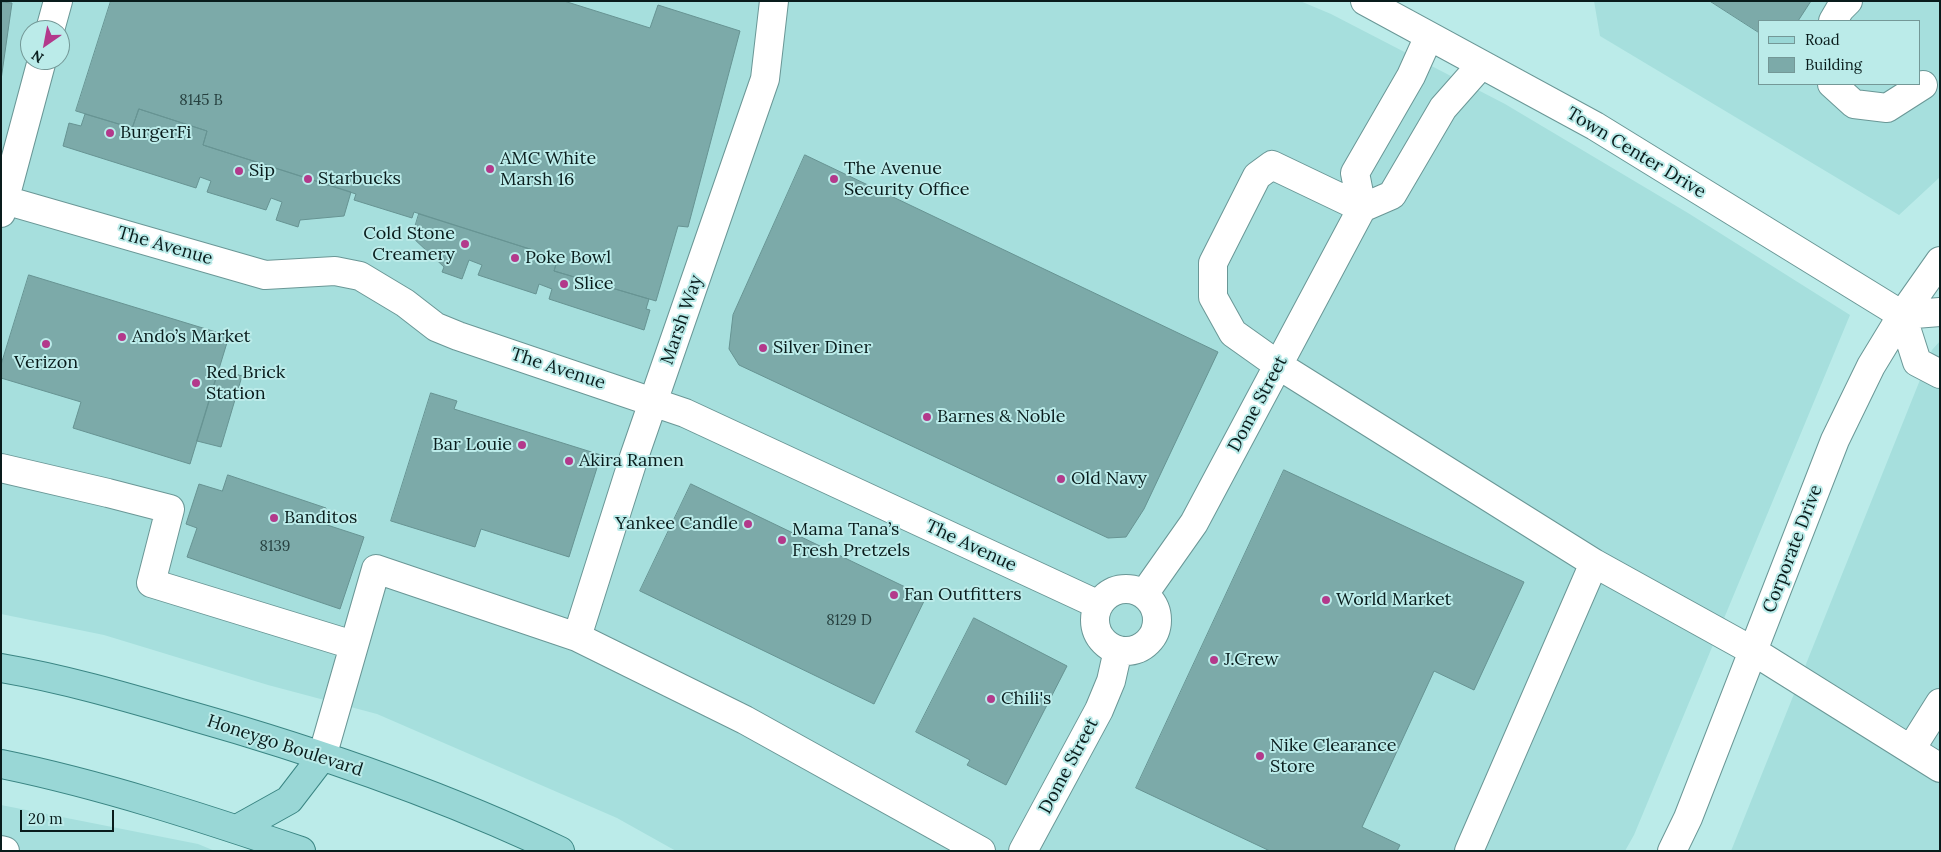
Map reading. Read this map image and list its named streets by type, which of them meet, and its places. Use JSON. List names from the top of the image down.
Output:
{
  "streets": {
    "main road": ["Honeygo Boulevard"],
    "street": [
      "Town Center Drive",
      "The Avenue",
      "Marsh Way",
      "Dome Street",
      "Corporate Drive"
    ]
  },
  "crossings": [
    ["Town Center Drive", "Corporate Drive"],
    ["The Avenue", "Marsh Way"],
    ["The Avenue", "Dome Street"]
  ],
  "places": [
    "BurgerFi",
    "AMC White Marsh 16",
    "Sip",
    "Starbucks",
    "The Avenue Security Office",
    "Cold Stone Creamery",
    "Poke Bowl",
    "Slice",
    "Ando’s Market",
    "Verizon",
    "Silver Diner",
    "Red Brick Station",
    "Barnes & Noble",
    "Bar Louie",
    "Akira Ramen",
    "Old Navy",
    "Banditos",
    "Yankee Candle",
    "Mama Tana’s Fresh Pretzels",
    "Fan Outfitters",
    "World Market",
    "J.Crew",
    "Chili's",
    "Nike Clearance Store"
  ],
  "house_numbers": ["8145 B", "8139", "8129 D"],
  "legend": ["Road", "Building"],
  "scale_bar": "20 m",
  "north": "bottom left"
}
